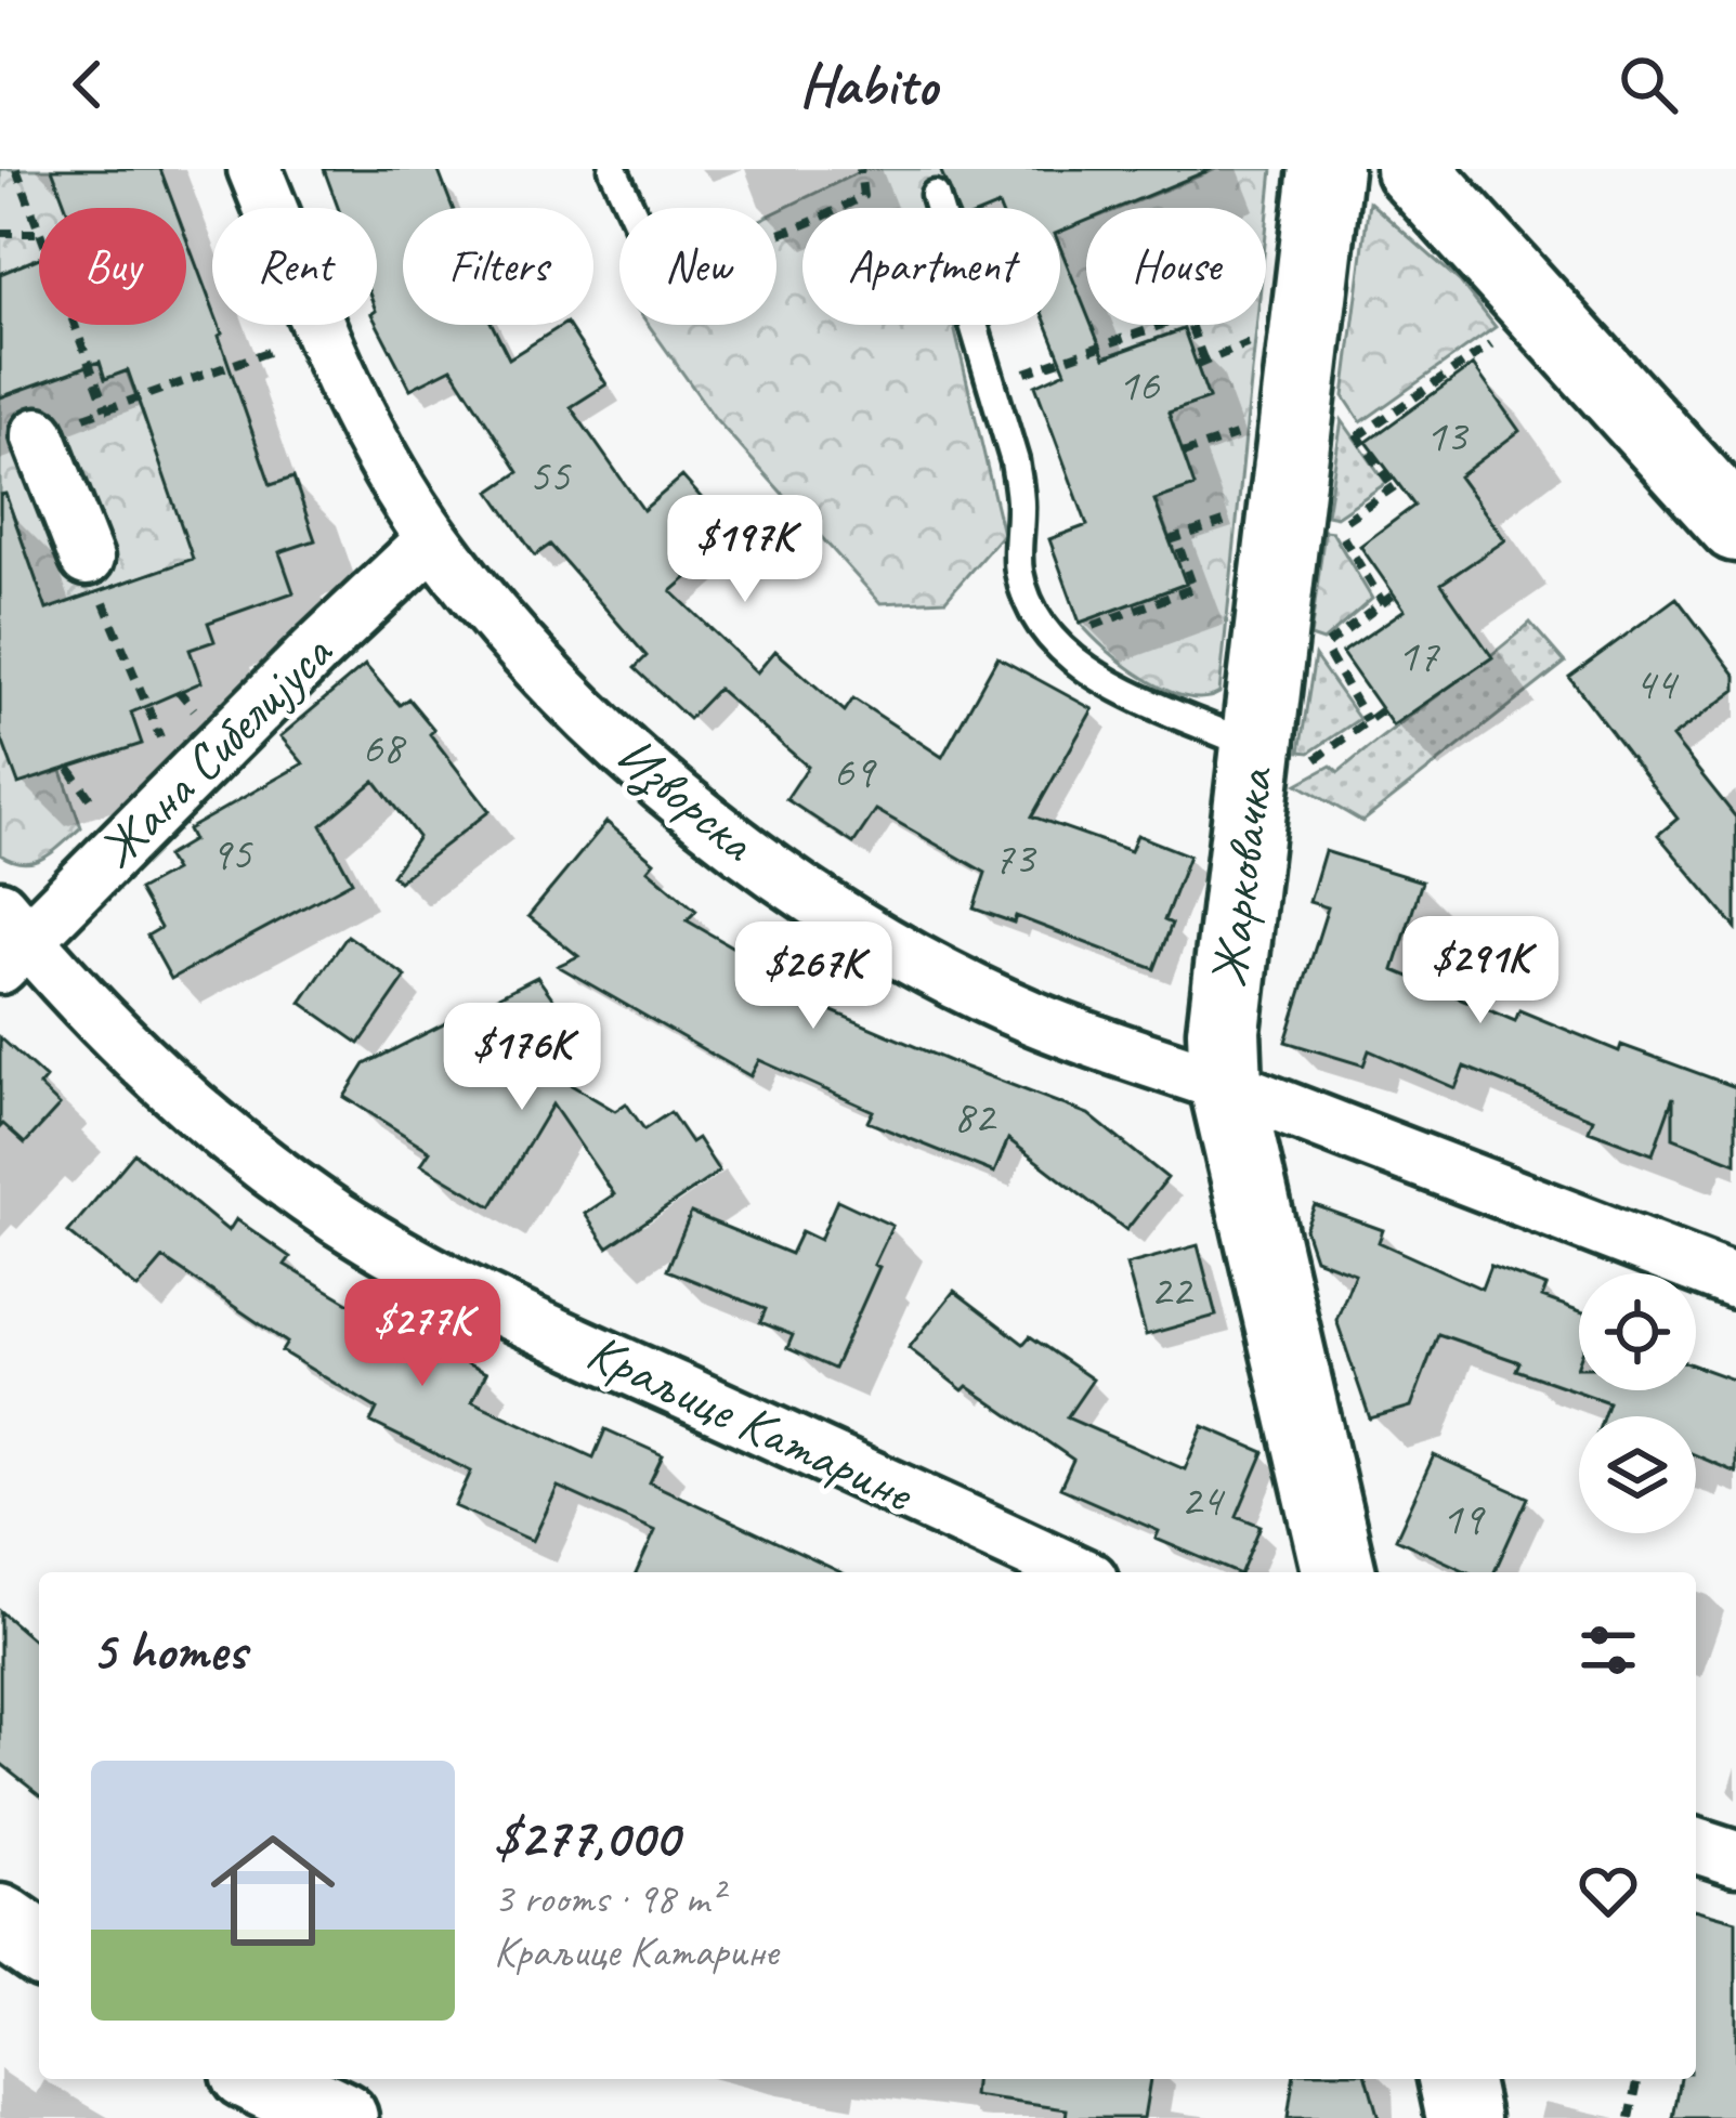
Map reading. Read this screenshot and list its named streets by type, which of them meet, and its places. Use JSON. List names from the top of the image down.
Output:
{
  "streets": {
    "street": [
      "Жана Сибелијуса",
      "Изворска",
      "Жарковачка",
      "Краљице Катарине"
    ]
  },
  "crossings": [
    ["Жана Сибелијуса", "Изворска"],
    ["Жана Сибелијуса", "Краљице Катарине"],
    ["Изворска", "Жарковачка"]
  ],
  "house_numbers": [
    "16",
    "13",
    "55",
    "17",
    "44",
    "68",
    "69",
    "95",
    "73",
    "82",
    "22",
    "24",
    "19"
  ],
  "page": {
    "header": "Habito",
    "chip": [
      "Buy",
      "Rent",
      "Filters",
      "New",
      "Apartment",
      "House"
    ],
    "price": [
      "$197K",
      "$291K",
      "$267K",
      "$176K",
      "$277K"
    ],
    "heading": "5 homes",
    "list": [
      {
        "name": "$277,000",
        "note": "3 rooms · 98 m² · Краљице Катарине"
      }
    ]
  }
}
